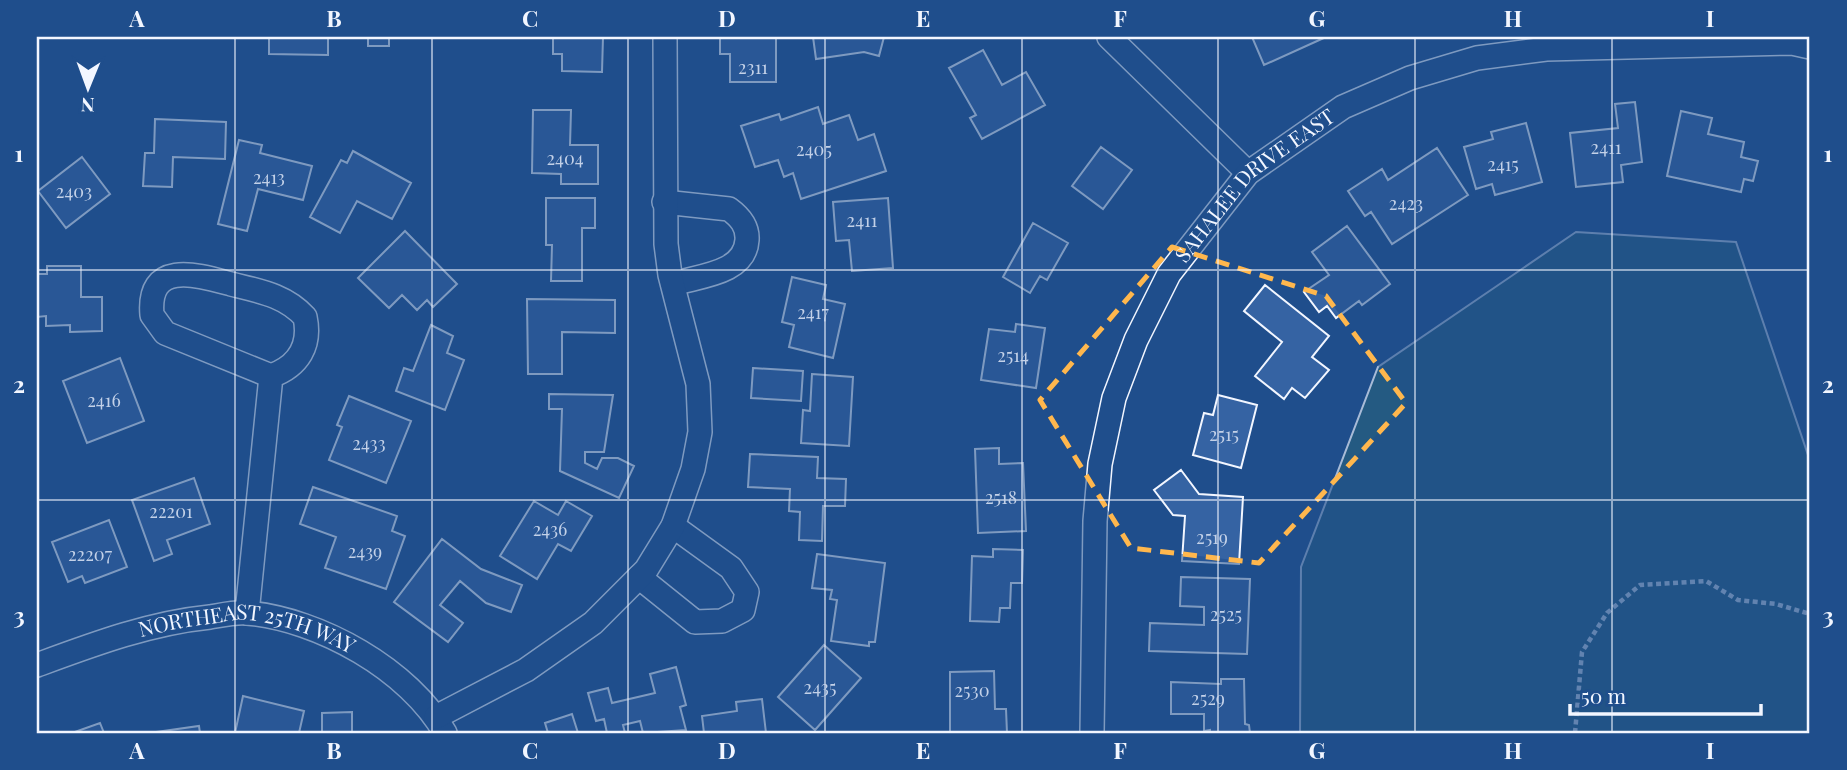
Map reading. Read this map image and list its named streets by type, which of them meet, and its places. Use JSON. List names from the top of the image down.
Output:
{
  "streets": {
    "street": ["SAHALEE DRIVE EAST", "NORTHEAST 25TH WAY"]
  },
  "house_numbers": [
    "2311",
    "2411",
    "2405",
    "2404",
    "2415",
    "2413",
    "2403",
    "2423",
    "2411",
    "2417",
    "2514",
    "2416",
    "2515",
    "2433",
    "2518",
    "22201",
    "2436",
    "2519",
    "2439",
    "22207",
    "2525",
    "2435",
    "2530",
    "2529"
  ],
  "scale_bar": "50 m",
  "north": "bottom",
  "grid": {
    "columns": [
      "A",
      "B",
      "C",
      "D",
      "E",
      "F",
      "G",
      "H",
      "I"
    ],
    "rows": ["1", "2", "3"]
  }
}
